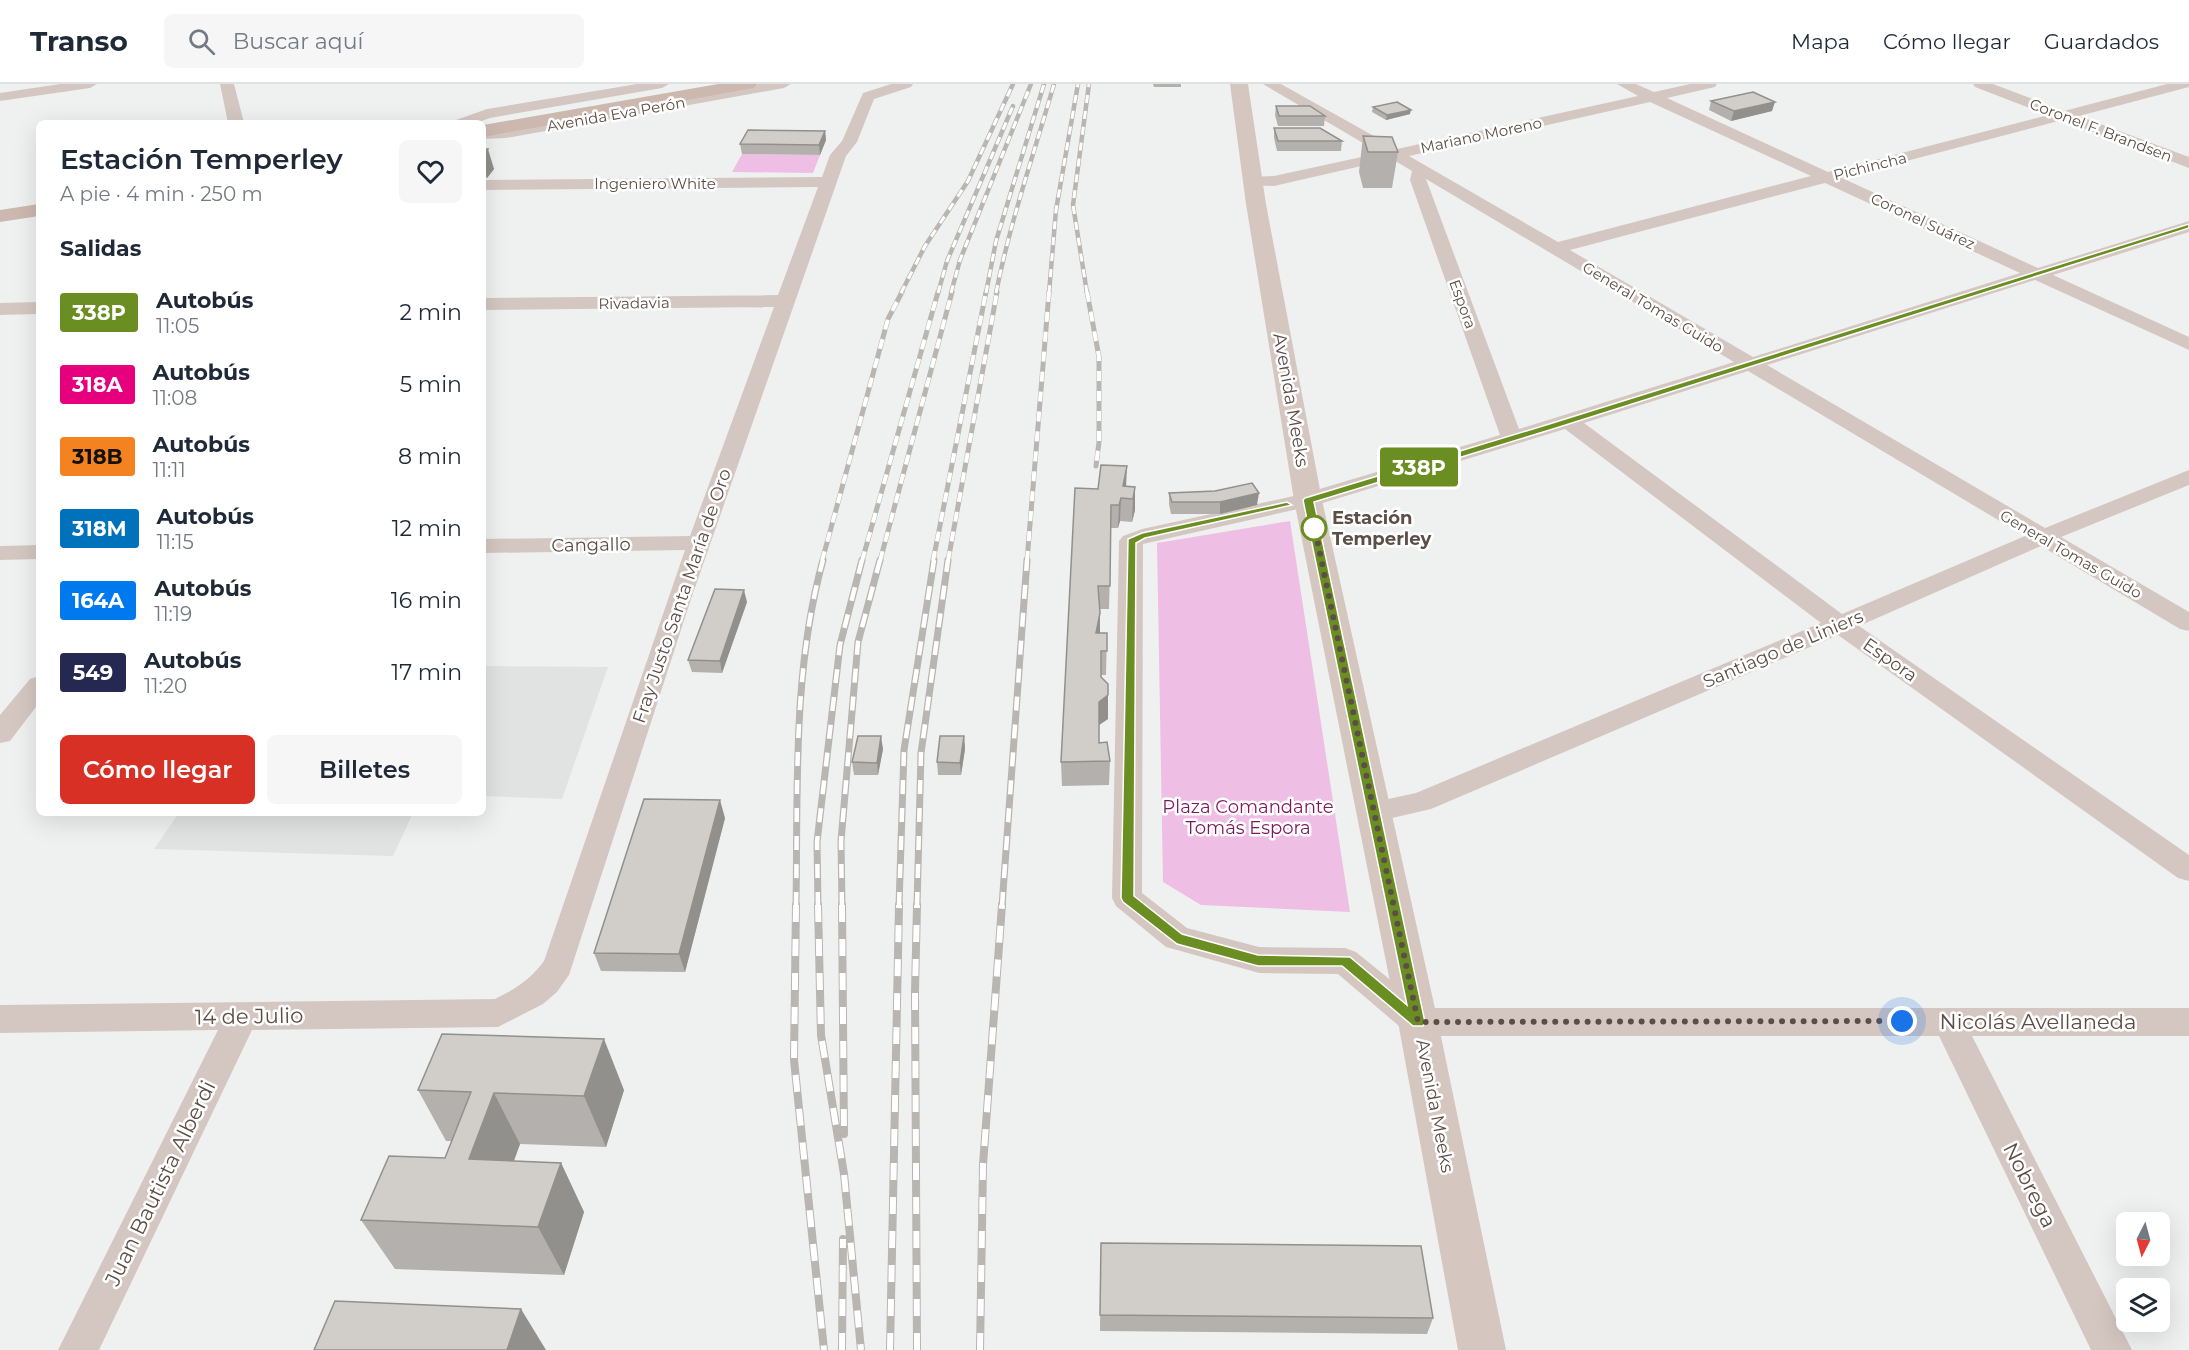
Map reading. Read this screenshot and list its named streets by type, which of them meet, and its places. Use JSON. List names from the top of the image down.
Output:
{
  "streets": {
    "street": [
      "Avenida Eva Perón",
      "Coronel F. Brandsen",
      "Mariano Moreno",
      "Pichincha",
      "Ingeniero White",
      "Coronel Suárez",
      "Rivadavia",
      "Espora",
      "General Tomas Guido",
      "Avenida Meeks",
      "Cangallo",
      "Fray Justo Santa María de Oro",
      "Santiago de Liniers",
      "14 de Julio",
      "Nicolás Avellaneda",
      "Juan Bautista Alberdi",
      "Nobrega"
    ]
  },
  "crossings": [
    ["Coronel F. Brandsen", "Pichincha"],
    ["Mariano Moreno", "Coronel Suárez"],
    ["Mariano Moreno", "General Tomas Guido"],
    ["Mariano Moreno", "Avenida Meeks"],
    ["Pichincha", "Coronel Suárez"],
    ["Pichincha", "General Tomas Guido"],
    ["Ingeniero White", "Fray Justo Santa María de Oro"],
    ["Rivadavia", "Fray Justo Santa María de Oro"],
    ["Espora", "General Tomas Guido"],
    ["Espora", "Santiago de Liniers"],
    ["General Tomas Guido", "Santiago de Liniers"],
    ["Avenida Meeks", "Santiago de Liniers"],
    ["Avenida Meeks", "Nicolás Avellaneda"],
    ["Cangallo", "Fray Justo Santa María de Oro"],
    ["Fray Justo Santa María de Oro", "14 de Julio"],
    ["14 de Julio", "Juan Bautista Alberdi"],
    ["Nicolás Avellaneda", "Nobrega"]
  ],
  "parks": ["Plaza Comandante Tomás Espora"],
  "places": ["Estación Temperley"],
  "lines": ["bus line 338P"],
  "north": "bottom",
  "page": {
    "header": "Transo",
    "search": "Buscar aquí",
    "nav": ["Mapa", "Cómo llegar", "Guardados"],
    "on_map": "338P",
    "heading": [
      ["Estación Temperley", "A pie · 4 min · 250 m"],
      "Salidas"
    ],
    "list": [
      {
        "mark": "338P",
        "name": "Autobús",
        "note": "11:05",
        "value": "2 min"
      },
      {
        "mark": "318A",
        "name": "Autobús",
        "note": "11:08",
        "value": "5 min"
      },
      {
        "mark": "318B",
        "name": "Autobús",
        "note": "11:11",
        "value": "8 min"
      },
      {
        "mark": "318M",
        "name": "Autobús",
        "note": "11:15",
        "value": "12 min"
      },
      {
        "mark": "164A",
        "name": "Autobús",
        "note": "11:19",
        "value": "16 min"
      },
      {
        "mark": "549",
        "name": "Autobús",
        "note": "11:20",
        "value": "17 min"
      }
    ],
    "buttons": ["Cómo llegar", "Billetes"]
  }
}
